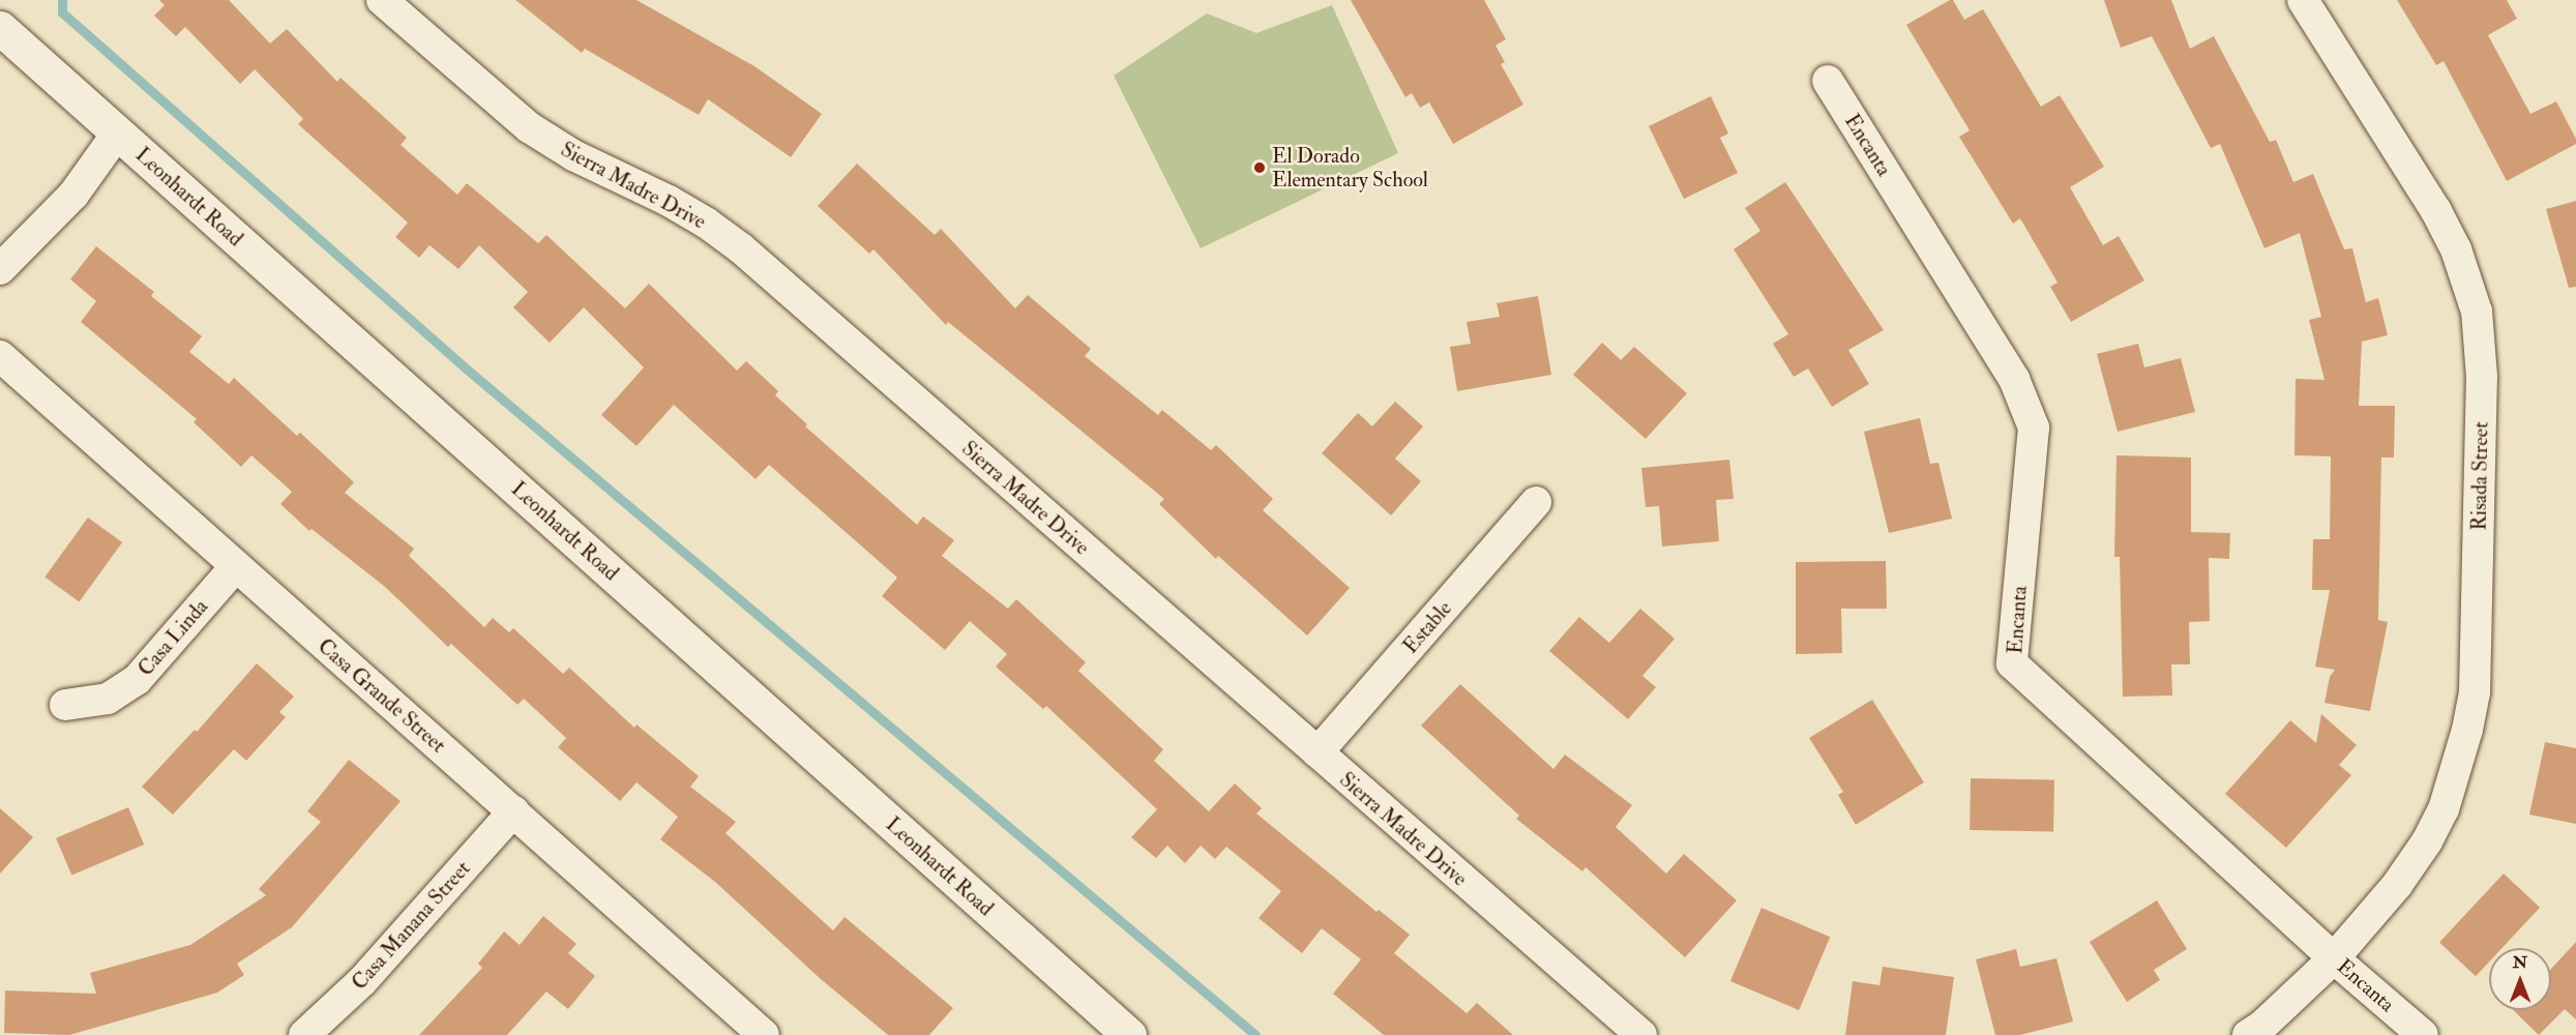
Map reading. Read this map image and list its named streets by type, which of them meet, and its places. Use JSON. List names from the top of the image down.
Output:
{
  "streets": {
    "street": [
      "Encanta",
      "Sierra Madre Drive",
      "Leonhardt Road",
      "Risada Street",
      "Estable",
      "Casa Linda",
      "Casa Grande Street",
      "Casa Manana Street"
    ]
  },
  "crossings": [
    ["Encanta", "Risada Street"],
    ["Sierra Madre Drive", "Estable"],
    ["Casa Linda", "Casa Grande Street"],
    ["Casa Grande Street", "Casa Manana Street"]
  ],
  "places": ["El Dorado Elementary School"],
  "north": "top"
}
